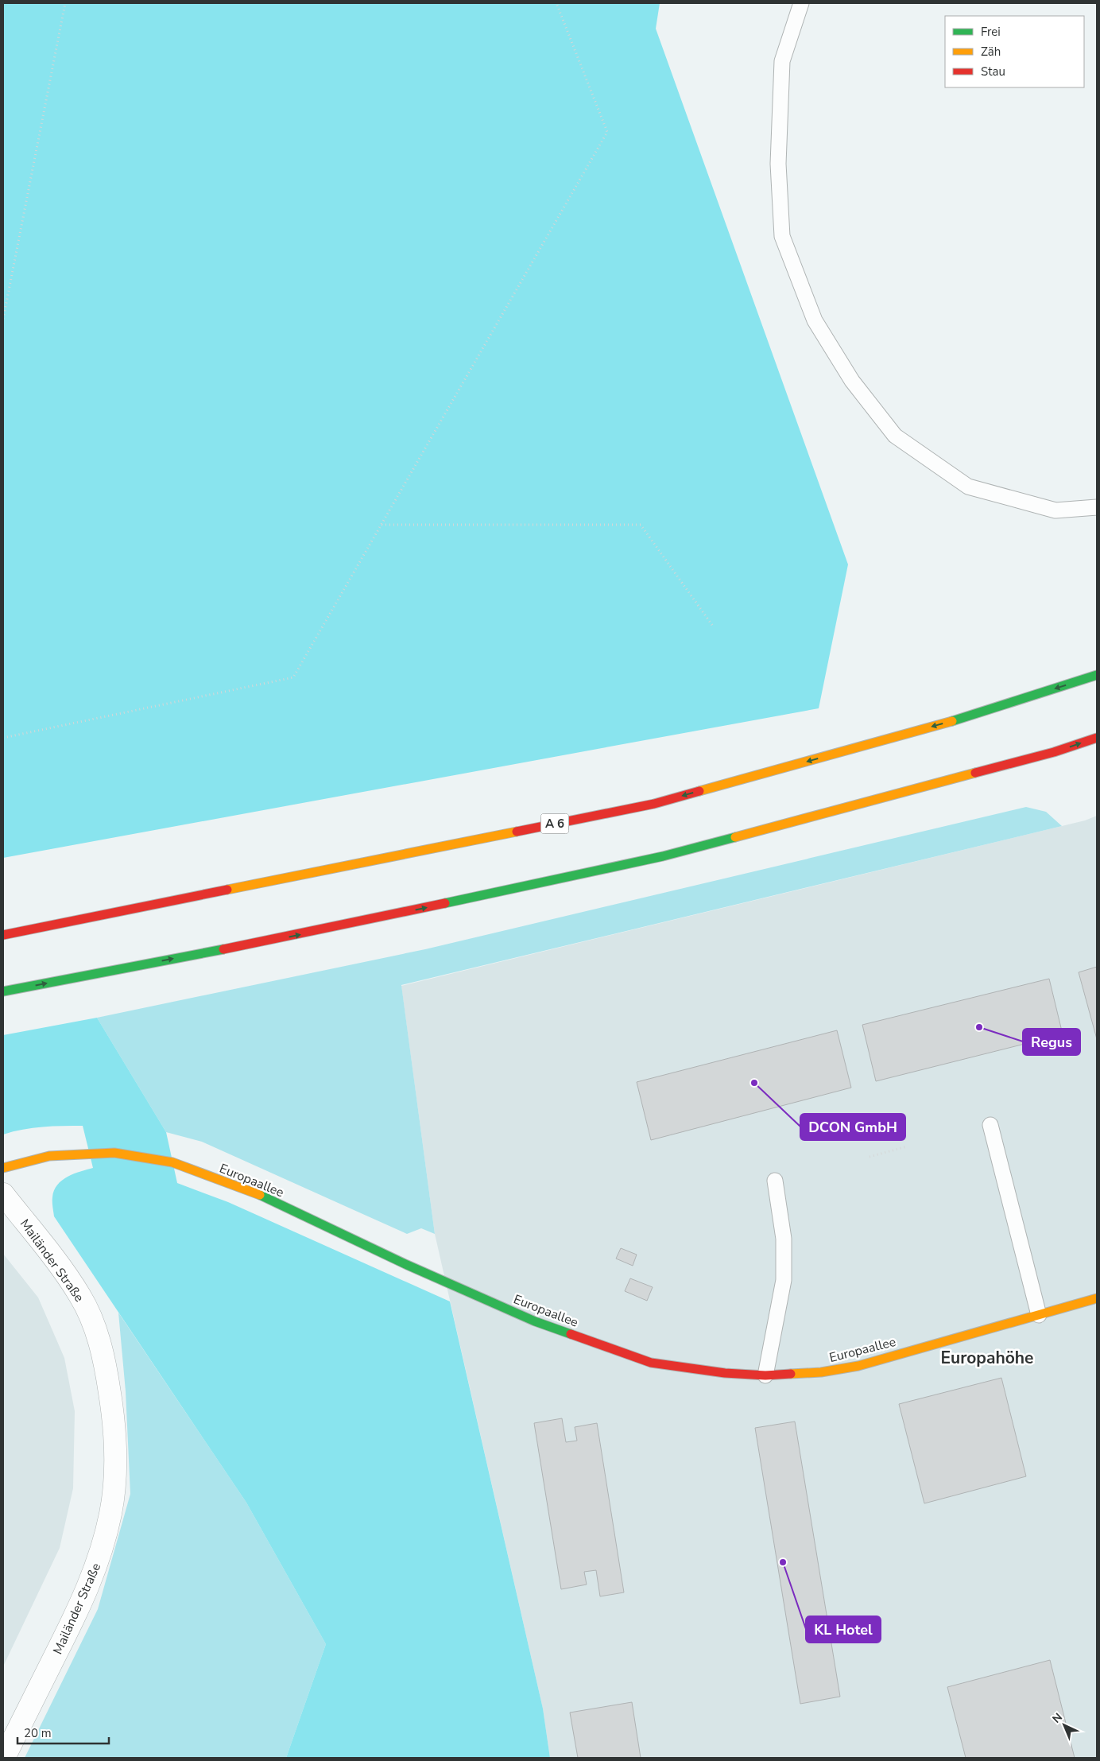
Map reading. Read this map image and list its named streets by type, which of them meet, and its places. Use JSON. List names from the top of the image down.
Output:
{
  "streets": {
    "main road": ["A 6", "Europaallee"],
    "street": ["Mailänder Straße"]
  },
  "districts": ["Europahöhe"],
  "places": ["Regus", "DCON GmbH", "KL Hotel"],
  "legend": ["Frei", "Zäh", "Stau"],
  "scale_bar": "20 m",
  "north": "top left"
}
